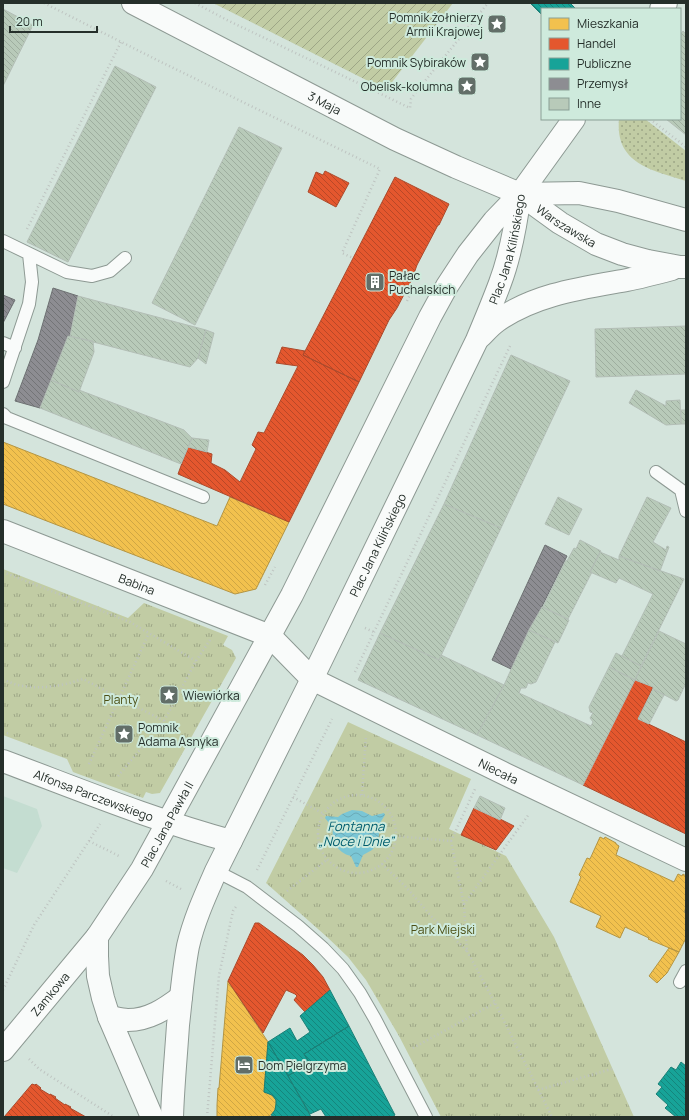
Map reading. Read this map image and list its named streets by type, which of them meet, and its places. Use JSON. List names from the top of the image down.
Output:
{
  "streets": {
    "street": [
      "3 Maja",
      "Warszawska",
      "Plac Jana Kilińskiego",
      "Babina",
      "Niecała",
      "Alfonsa Parczewskiego",
      "Plac Jana Pawła II",
      "Zamkowa"
    ]
  },
  "crossings": [
    ["3 Maja", "Warszawska"],
    ["3 Maja", "Plac Jana Kilińskiego"],
    ["Warszawska", "Plac Jana Kilińskiego"],
    ["Plac Jana Kilińskiego", "Babina"],
    ["Plac Jana Kilińskiego", "Niecała"],
    ["Plac Jana Kilińskiego", "Plac Jana Pawła II"],
    ["Babina", "Niecała"],
    ["Babina", "Plac Jana Pawła II"],
    ["Niecała", "Plac Jana Pawła II"],
    ["Alfonsa Parczewskiego", "Plac Jana Pawła II"],
    ["Plac Jana Pawła II", "Zamkowa"]
  ],
  "water": ["Fontanna „Noce i Dnie”"],
  "parks": ["Planty", "Park Miejski"],
  "places": {
    "place": [
      "Pomnik żołnierzy Armii Krajowej",
      "Pomnik Sybiraków",
      "Obelisk-kolumna",
      "Wiewiórka",
      "Pomnik Adama Asnyka"
    ],
    "building": ["Pałac Puchalskich"],
    "hotel": ["Dom Pielgrzyma"]
  },
  "legend": [
    "Mieszkania",
    "Handel",
    "Publiczne",
    "Przemysł",
    "Inne"
  ],
  "scale_bar": "20 m"
}
